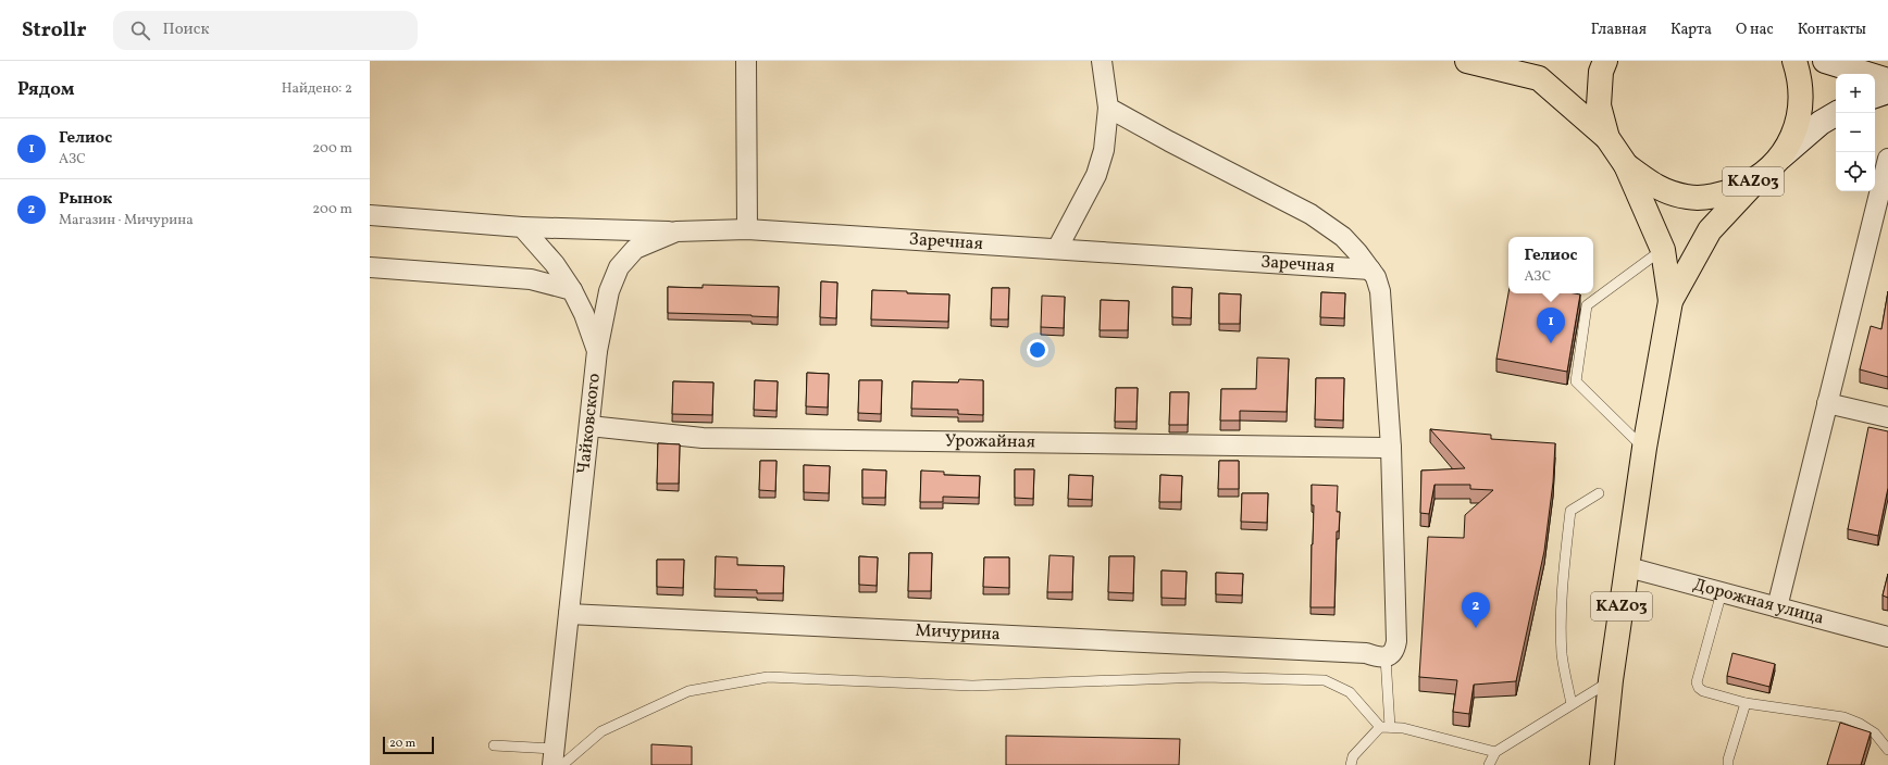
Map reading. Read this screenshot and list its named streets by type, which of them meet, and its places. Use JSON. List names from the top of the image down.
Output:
{
  "streets": {
    "highway": ["KАZ03"],
    "street": [
      "Заречная",
      "Чайковского",
      "Урожайная",
      "Дорожная улица",
      "Мичурина"
    ]
  },
  "crossings": [
    ["KАZ03", "Дорожная улица"],
    ["Заречная", "Чайковского"],
    ["Чайковского", "Урожайная"],
    ["Чайковского", "Мичурина"]
  ],
  "scale_bar": "20 m",
  "page": {
    "header": "Strollr",
    "search": "Поиск",
    "nav": [
      "Главная",
      "Карта",
      "О нас",
      "Контакты"
    ],
    "heading": ["Рядом", "Найдено: 2"],
    "map_buttons": ["+", "−"],
    "list": [
      {
        "mark": "1",
        "name": "Гелиос",
        "note": "АЗС",
        "value": "200 m"
      },
      {
        "mark": "2",
        "name": "Рынок",
        "note": "Магазин · Мичурина",
        "value": "200 m"
      }
    ],
    "popup": ["Гелиос", "АЗС"],
    "pins": ["1", "2"],
    "scale": "20 m"
  }
}
